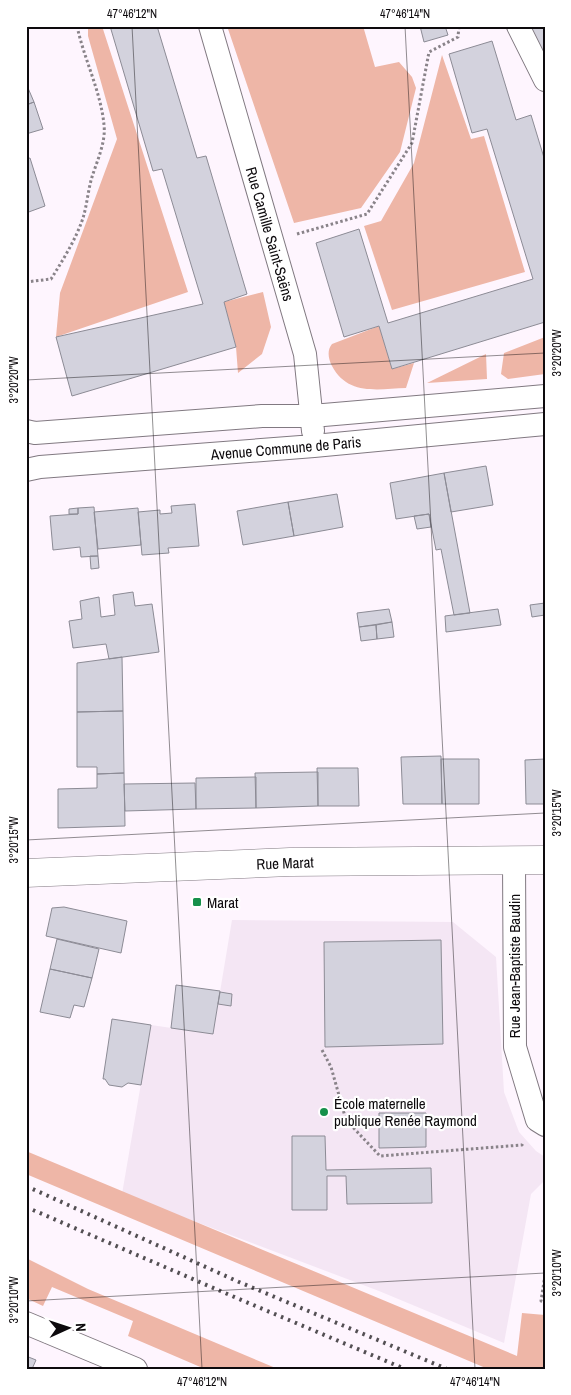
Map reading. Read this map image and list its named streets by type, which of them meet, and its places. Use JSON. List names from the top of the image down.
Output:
{
  "streets": {
    "main road": ["Rue Marat"],
    "street": ["Rue Camille Saint-Saëns", "Avenue Commune de Paris", "Rue Jean-Baptiste Baudin"]
  },
  "crossings": [
    ["Rue Camille Saint-Saëns", "Avenue Commune de Paris"],
    ["Rue Marat", "Rue Jean-Baptiste Baudin"]
  ],
  "places": {
    "transit": ["Marat"],
    "other": ["École maternelle publique Renée Raymond"]
  },
  "north": "right",
  "coordinates": [
    "47°46'12\"N",
    "47°46'14\"N",
    "3°20'20\"W",
    "3°20'15\"W",
    "3°20'10\"W"
  ]
}
